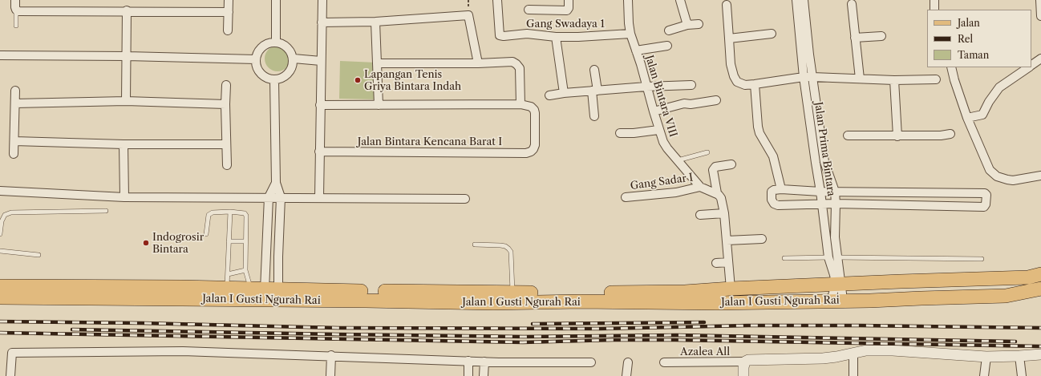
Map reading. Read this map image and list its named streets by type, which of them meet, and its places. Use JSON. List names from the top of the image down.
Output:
{
  "streets": {
    "main road": ["Jalan I Gusti Ngurah Rai"],
    "street": [
      "Gang Swadaya 1",
      "Jalan Bintara VIII",
      "Jalan Bintara Kencana Barat I",
      "Jalan Prima Bintara",
      "Gang Sadar I",
      "Azalea All"
    ]
  },
  "crossings": [
    ["Gang Swadaya 1", "Jalan Bintara VIII"],
    ["Jalan Bintara VIII", "Gang Sadar I"],
    ["Jalan Prima Bintara", "Jalan I Gusti Ngurah Rai"]
  ],
  "places": ["Lapangan Tenis Griya Bintara Indah", "Indogrosir Bintara"],
  "legend": ["Jalan", "Rel", "Taman"]
}
